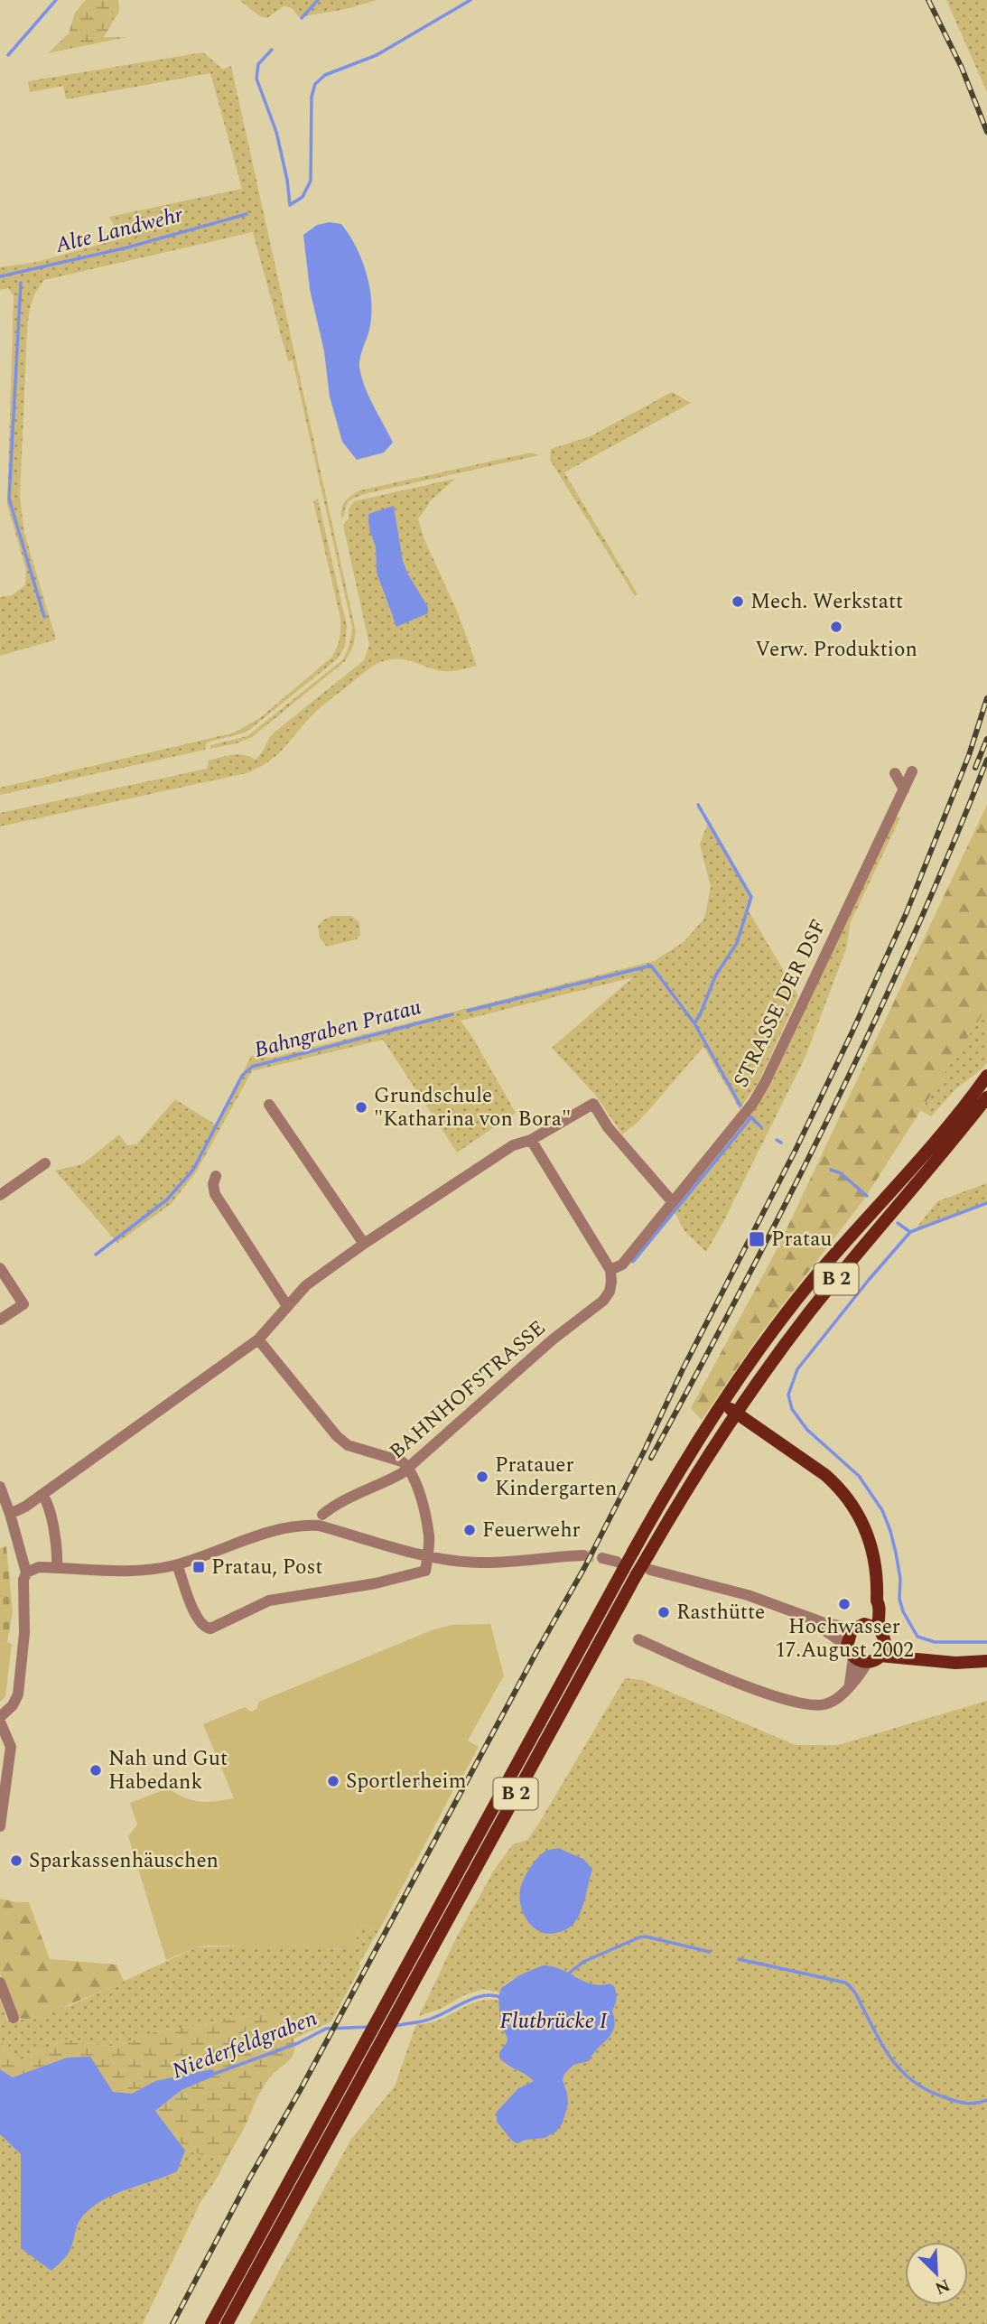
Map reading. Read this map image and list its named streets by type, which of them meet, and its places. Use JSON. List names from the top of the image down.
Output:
{
  "streets": {
    "main road": ["B 2"],
    "street": ["STRASSE DER DSF", "BAHNHOFSTRASSE"]
  },
  "crossings": [
    ["STRASSE DER DSF", "BAHNHOFSTRASSE"]
  ],
  "water": [
    "Alte Landwehr",
    "Bahngraben Pratau",
    "Flutbrücke I",
    "Niederfeldgraben"
  ],
  "places": {
    "other": [
      "Mech. Werkstatt",
      "Verw. Produktion",
      "Grundschule \"Katharina von Bora\"",
      "Pratauer Kindergarten",
      "Feuerwehr",
      "Hochwasser 17.August 2002",
      "Rasthütte",
      "Nah und Gut Habedank",
      "Sportlerheim",
      "Sparkassenhäuschen"
    ],
    "transit": ["Pratau", "Pratau, Post"]
  },
  "north": "bottom right"
}
